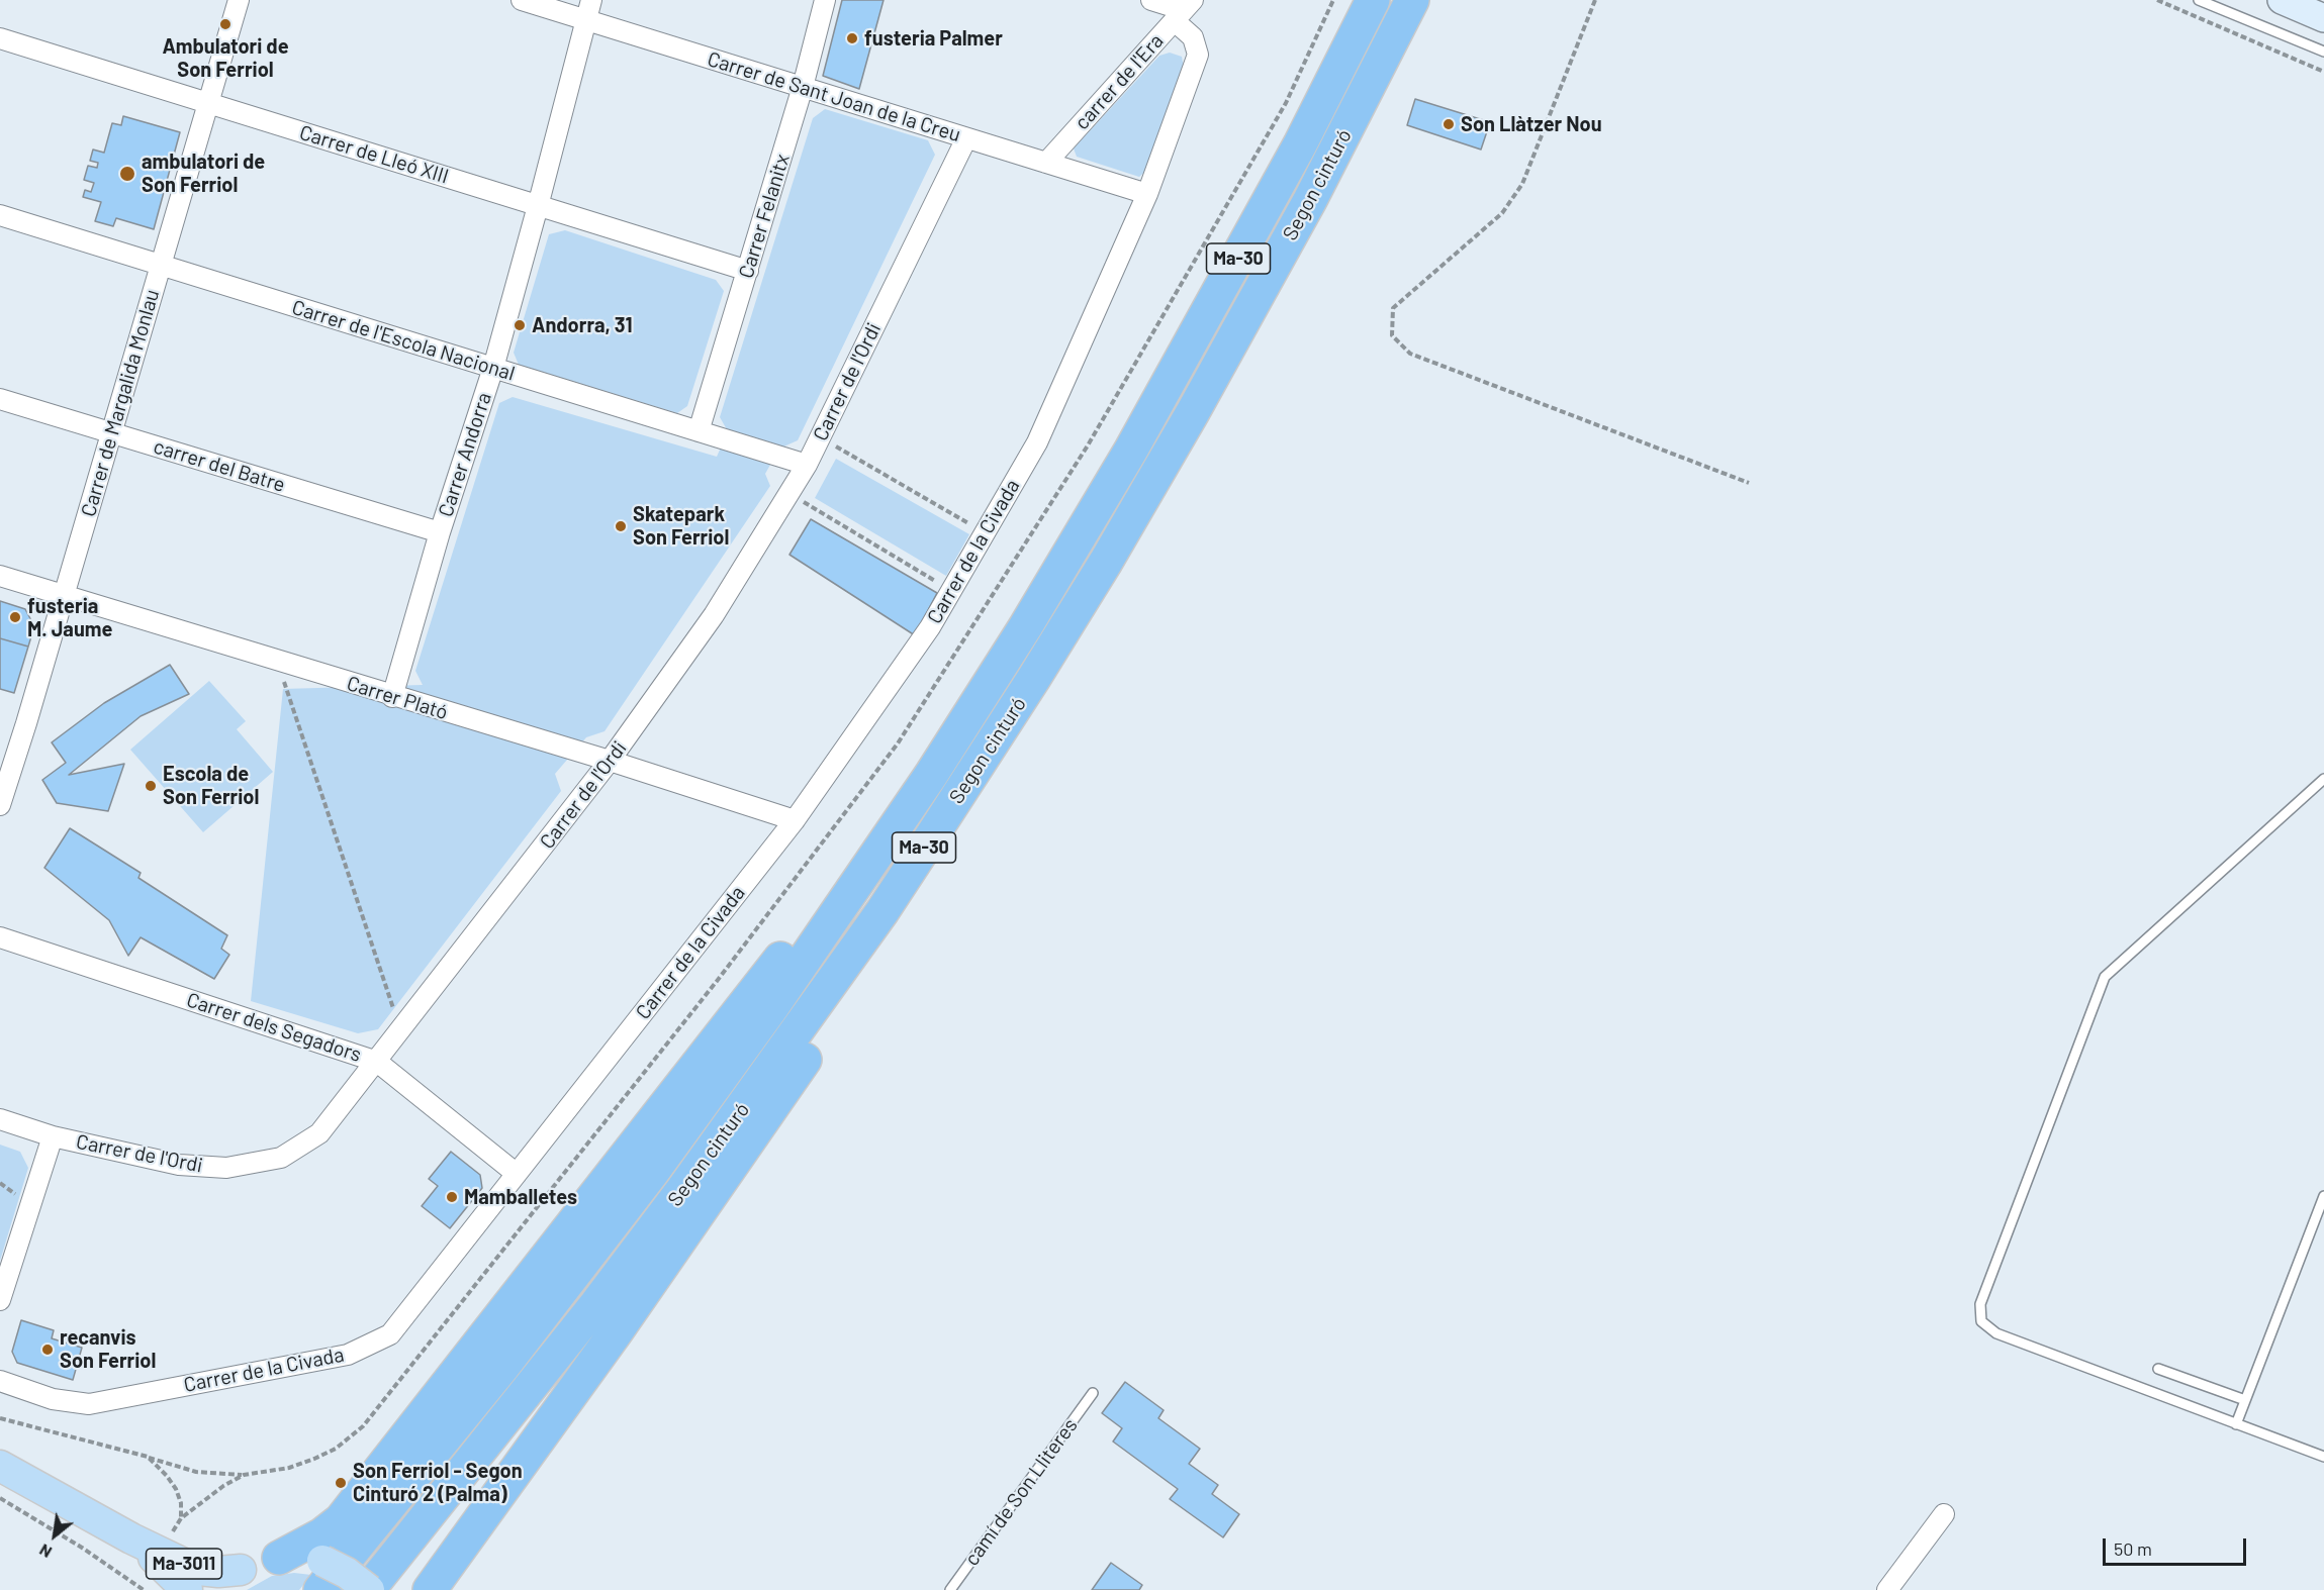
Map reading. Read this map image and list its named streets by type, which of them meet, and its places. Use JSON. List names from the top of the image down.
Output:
{
  "streets": {
    "highway": ["Segon cinturó", "Ma-30"],
    "main road": ["Ma-3011"],
    "street": [
      "carrer de l'Era",
      "Carrer de Sant Joan de la Creu",
      "Carrer de Lleó XIII",
      "Carrer Felanitx",
      "Carrer de l'Escola Nacional",
      "Carrer de l'Ordi",
      "Carrer de Margalida Monlau",
      "Carrer Andorra",
      "carrer del Batre",
      "Carrer de la Civada",
      "Carrer Plató",
      "Carrer dels Segadors"
    ],
    "lane": ["camí de Son Lliteres"]
  },
  "crossings": [
    ["carrer de l'Era", "Carrer de Sant Joan de la Creu"],
    ["carrer de l'Era", "Carrer de la Civada"],
    ["Carrer de Sant Joan de la Creu", "Carrer Felanitx"],
    ["Carrer de Sant Joan de la Creu", "Carrer de l'Ordi"],
    ["Carrer de Sant Joan de la Creu", "Carrer Andorra"],
    ["Carrer de Sant Joan de la Creu", "Carrer de la Civada"],
    ["Carrer de Lleó XIII", "Carrer Felanitx"],
    ["Carrer de Lleó XIII", "Carrer de Margalida Monlau"],
    ["Carrer de Lleó XIII", "Carrer Andorra"],
    ["Segon cinturó", "Ma-30"],
    ["Segon cinturó", "Ma-3011"],
    ["Carrer Felanitx", "Carrer de l'Escola Nacional"],
    ["Ma-30", "Ma-3011"],
    ["Carrer de l'Escola Nacional", "Carrer de l'Ordi"],
    ["Carrer de l'Escola Nacional", "Carrer de Margalida Monlau"],
    ["Carrer de l'Escola Nacional", "Carrer Andorra"],
    ["Carrer de l'Ordi", "Carrer Plató"],
    ["Carrer de l'Ordi", "Carrer dels Segadors"],
    ["Carrer de Margalida Monlau", "carrer del Batre"],
    ["Carrer de Margalida Monlau", "Carrer Plató"],
    ["Carrer Andorra", "carrer del Batre"],
    ["Carrer Andorra", "Carrer Plató"],
    ["Carrer de la Civada", "Carrer Plató"],
    ["Carrer de la Civada", "Carrer dels Segadors"]
  ],
  "places": [
    "Ambulatori de Son Ferriol",
    "fusteria Palmer",
    "Son Llàtzer Nou",
    "ambulatori de Son Ferriol",
    "Andorra, 31",
    "Skatepark Son Ferriol",
    "fusteria M. Jaume",
    "Escola de Son Ferriol",
    "Mamballetes",
    "recanvis Son Ferriol",
    "Son Ferriol - Segon Cinturó 2 (Palma)"
  ],
  "scale_bar": "50 m",
  "north": "bottom left"
}
